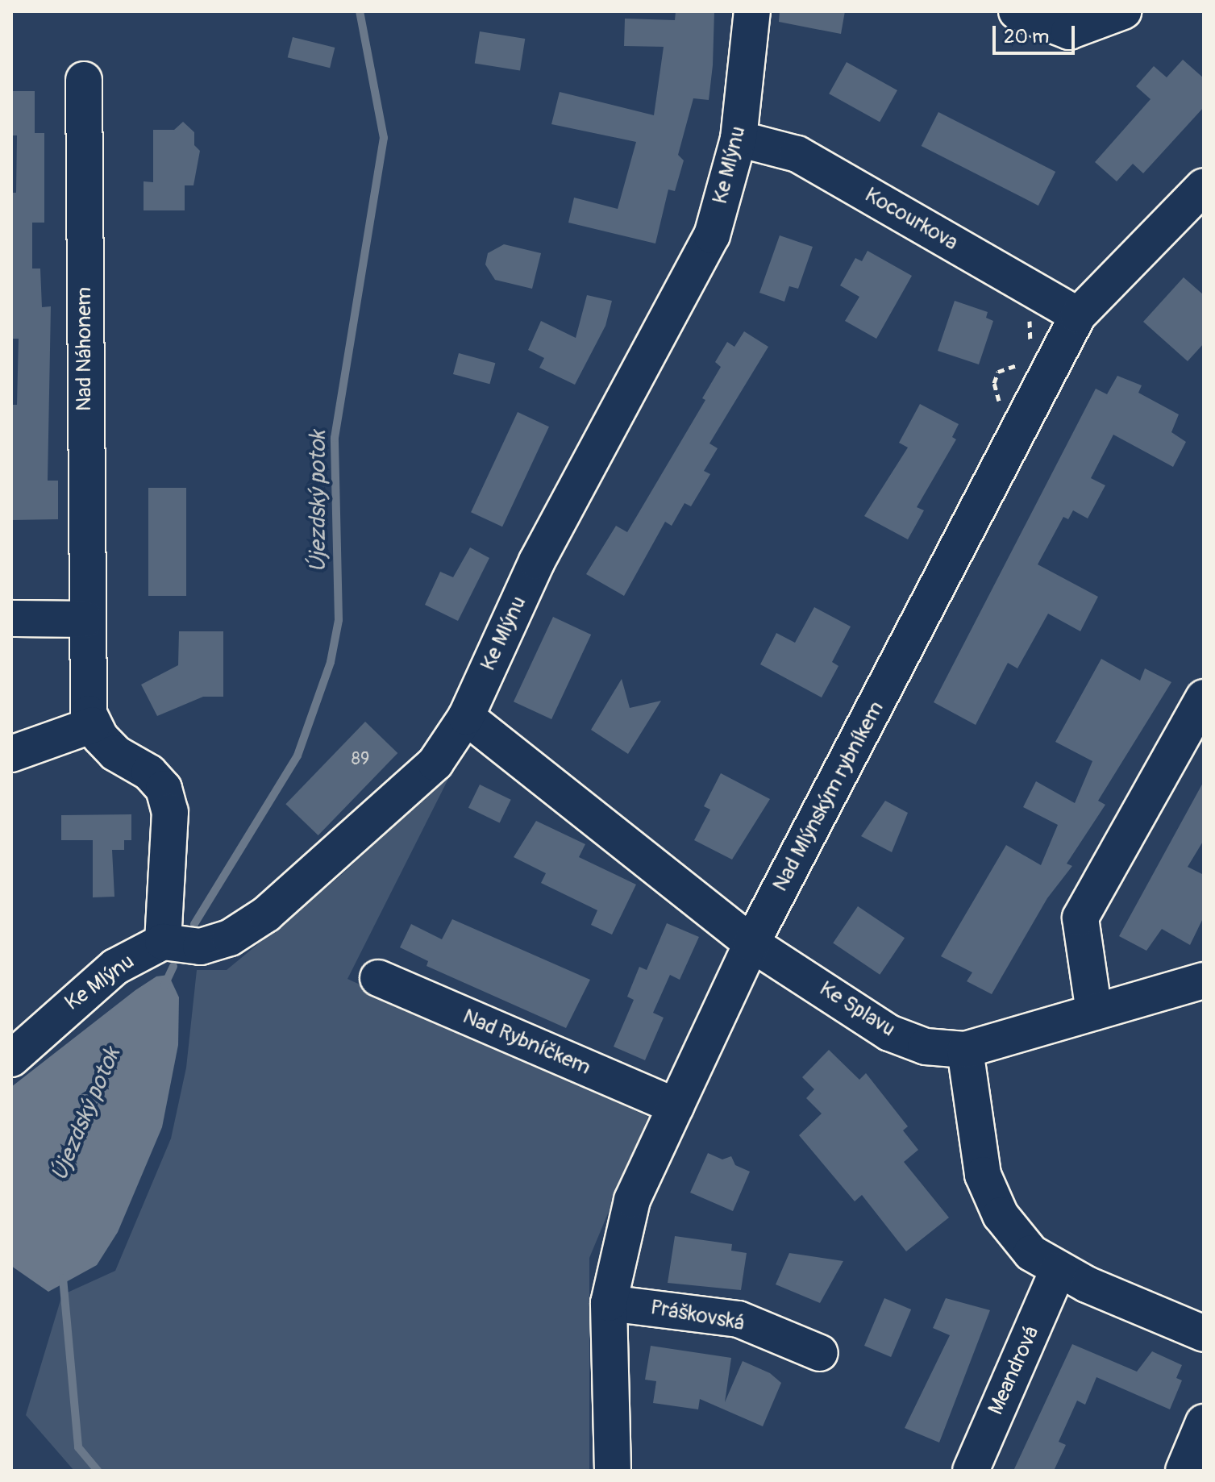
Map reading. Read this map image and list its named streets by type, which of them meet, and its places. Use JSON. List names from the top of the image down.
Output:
{
  "streets": {
    "street": [
      "Ke Mlýnu",
      "Kocourkova",
      "Nad Náhonem",
      "Nad Mlýnským rybníkem",
      "Ke Splavu",
      "Nad Rybníčkem",
      "Práškovská",
      "Meandrová"
    ]
  },
  "crossings": [
    ["Ke Mlýnu", "Kocourkova"],
    ["Ke Mlýnu", "Ke Splavu"],
    ["Kocourkova", "Nad Mlýnským rybníkem"],
    ["Nad Mlýnským rybníkem", "Ke Splavu"],
    ["Nad Mlýnským rybníkem", "Nad Rybníčkem"],
    ["Nad Mlýnským rybníkem", "Práškovská"]
  ],
  "water": ["Újezdský potok"],
  "house_numbers": ["89"],
  "scale_bar": "20 m"
}
